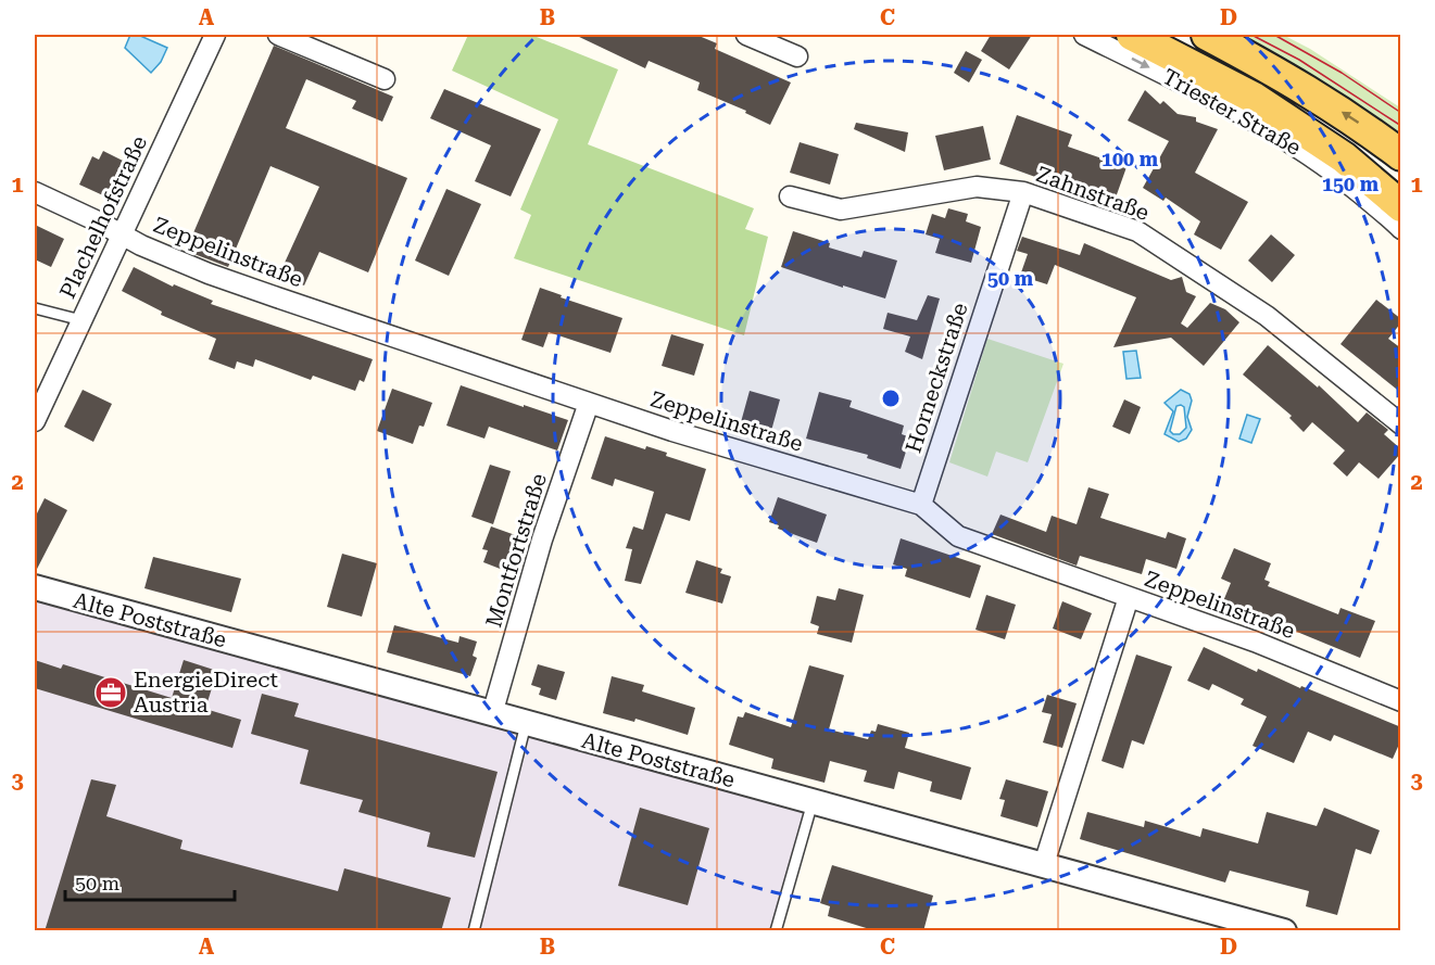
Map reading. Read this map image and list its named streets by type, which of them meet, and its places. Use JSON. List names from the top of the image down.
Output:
{
  "streets": {
    "main road": ["Triester Straße"],
    "street": [
      "Zahnstraße",
      "Plachelhofstraße",
      "Zeppelinstraße",
      "Horneckstraße",
      "Montfortstraße",
      "Alte Poststraße"
    ]
  },
  "crossings": [
    ["Zahnstraße", "Horneckstraße"],
    ["Plachelhofstraße", "Zeppelinstraße"],
    ["Zeppelinstraße", "Horneckstraße"],
    ["Zeppelinstraße", "Montfortstraße"],
    ["Montfortstraße", "Alte Poststraße"]
  ],
  "one_way": ["Triester Straße"],
  "places": {
    "office": ["EnergieDirect Austria"]
  },
  "scale_bar": "50 m",
  "grid": {
    "columns": [
      "A",
      "B",
      "C",
      "D"
    ],
    "rows": ["1", "2", "3"]
  },
  "rings": ["100 m", "150 m", "50 m"]
}
